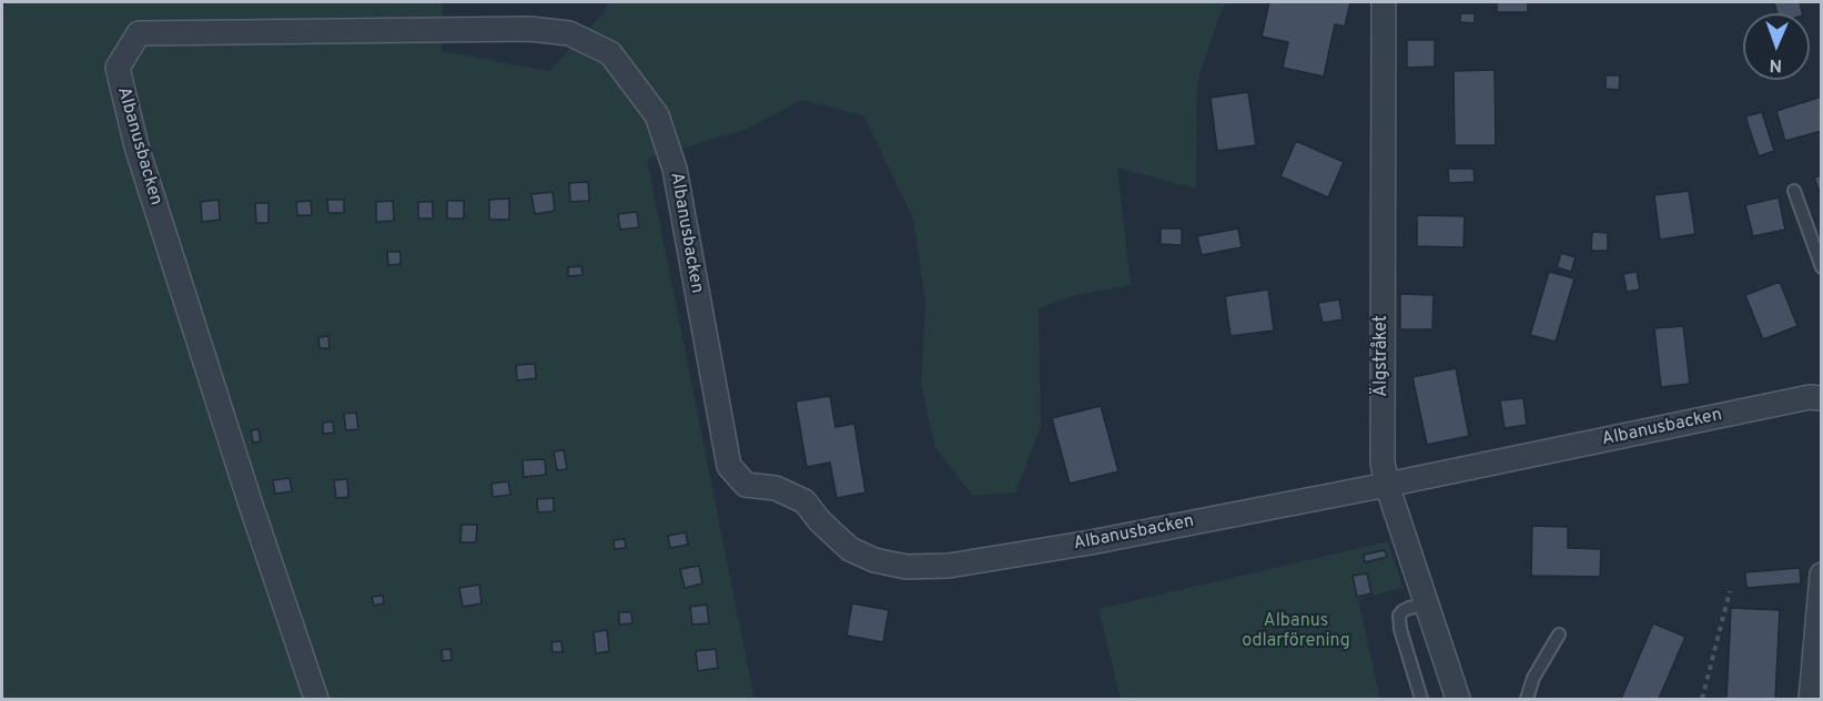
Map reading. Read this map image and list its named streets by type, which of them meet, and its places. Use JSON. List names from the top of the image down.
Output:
{
  "streets": {
    "street": ["Albanusbacken", "Älgstråket"]
  },
  "crossings": [
    ["Albanusbacken", "Älgstråket"]
  ],
  "parks": ["Albanus odlarförening"],
  "north": "bottom"
}
